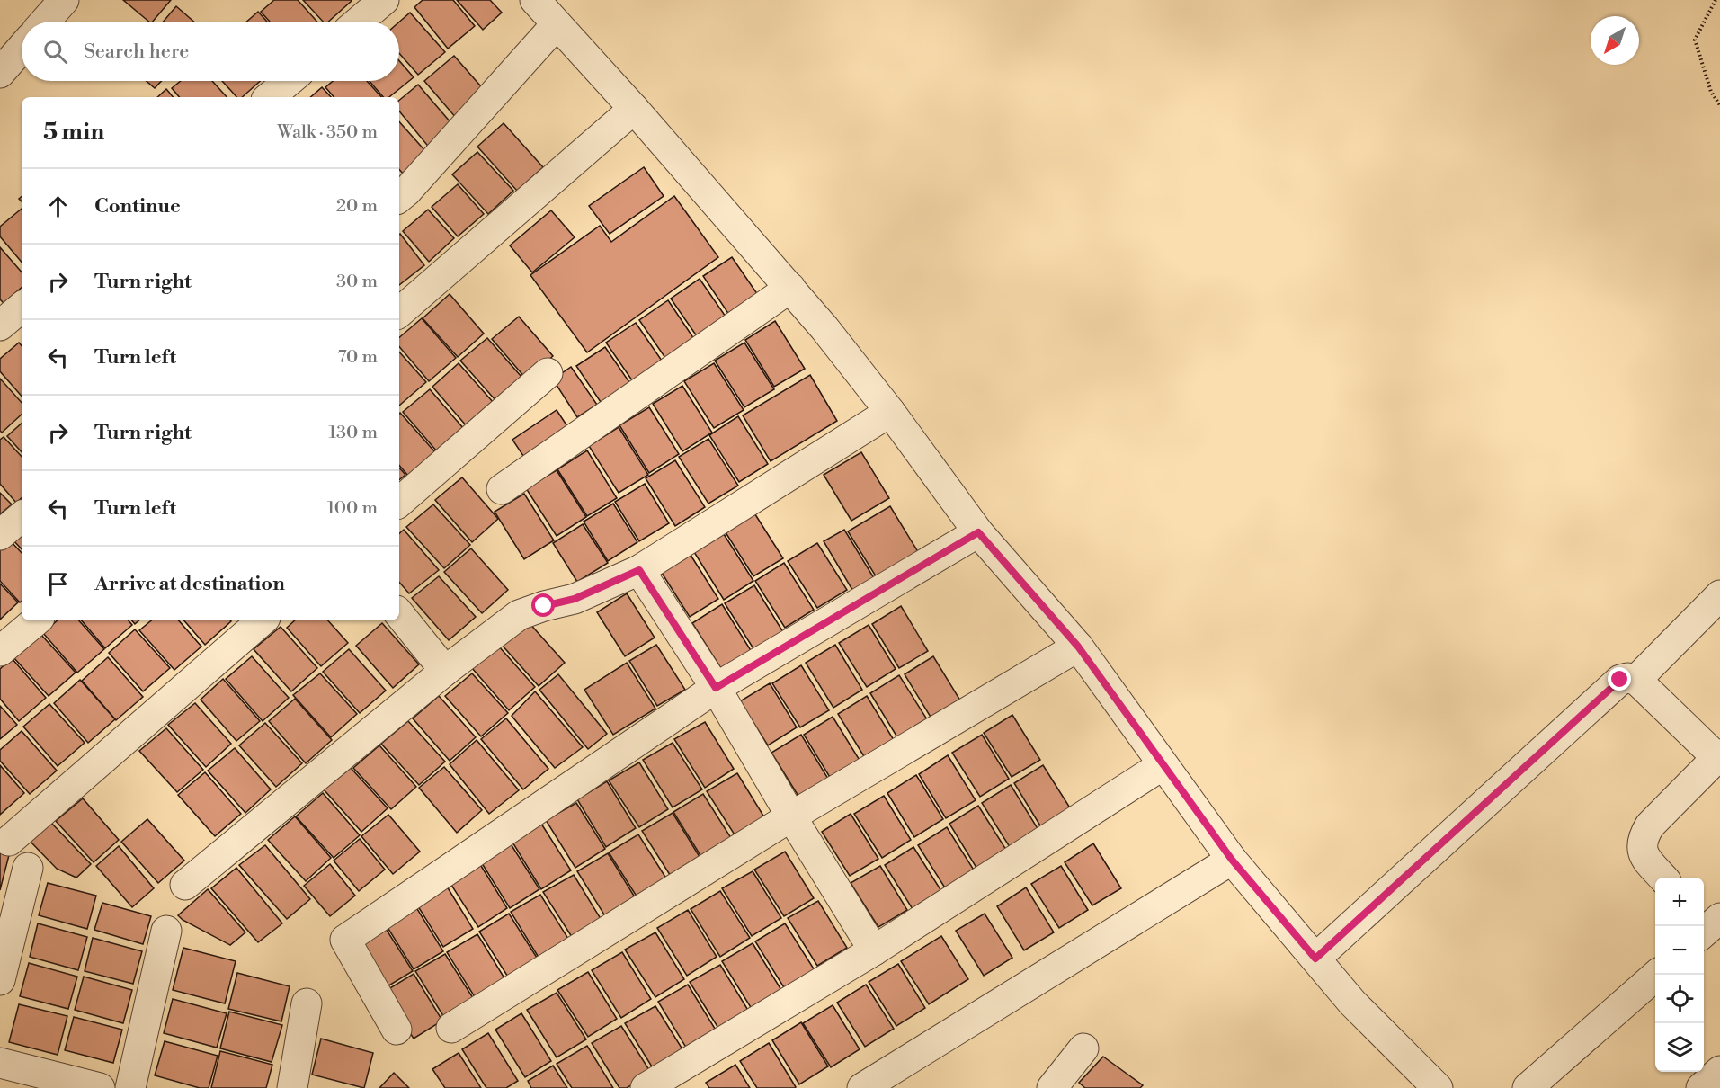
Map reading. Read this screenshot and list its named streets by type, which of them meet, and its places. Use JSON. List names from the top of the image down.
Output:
{
  "north": "bottom left",
  "page": {
    "search": "Search here",
    "heading": ["5 min", "Walk · 350 m"],
    "list": [
      ["Continue", "20 m"],
      ["Turn right", "30 m"],
      ["Turn left", "70 m"],
      ["Turn right", "130 m"],
      ["Turn left", "100 m"],
      "Arrive at destination"
    ],
    "map_buttons": ["+", "−"]
  }
}
